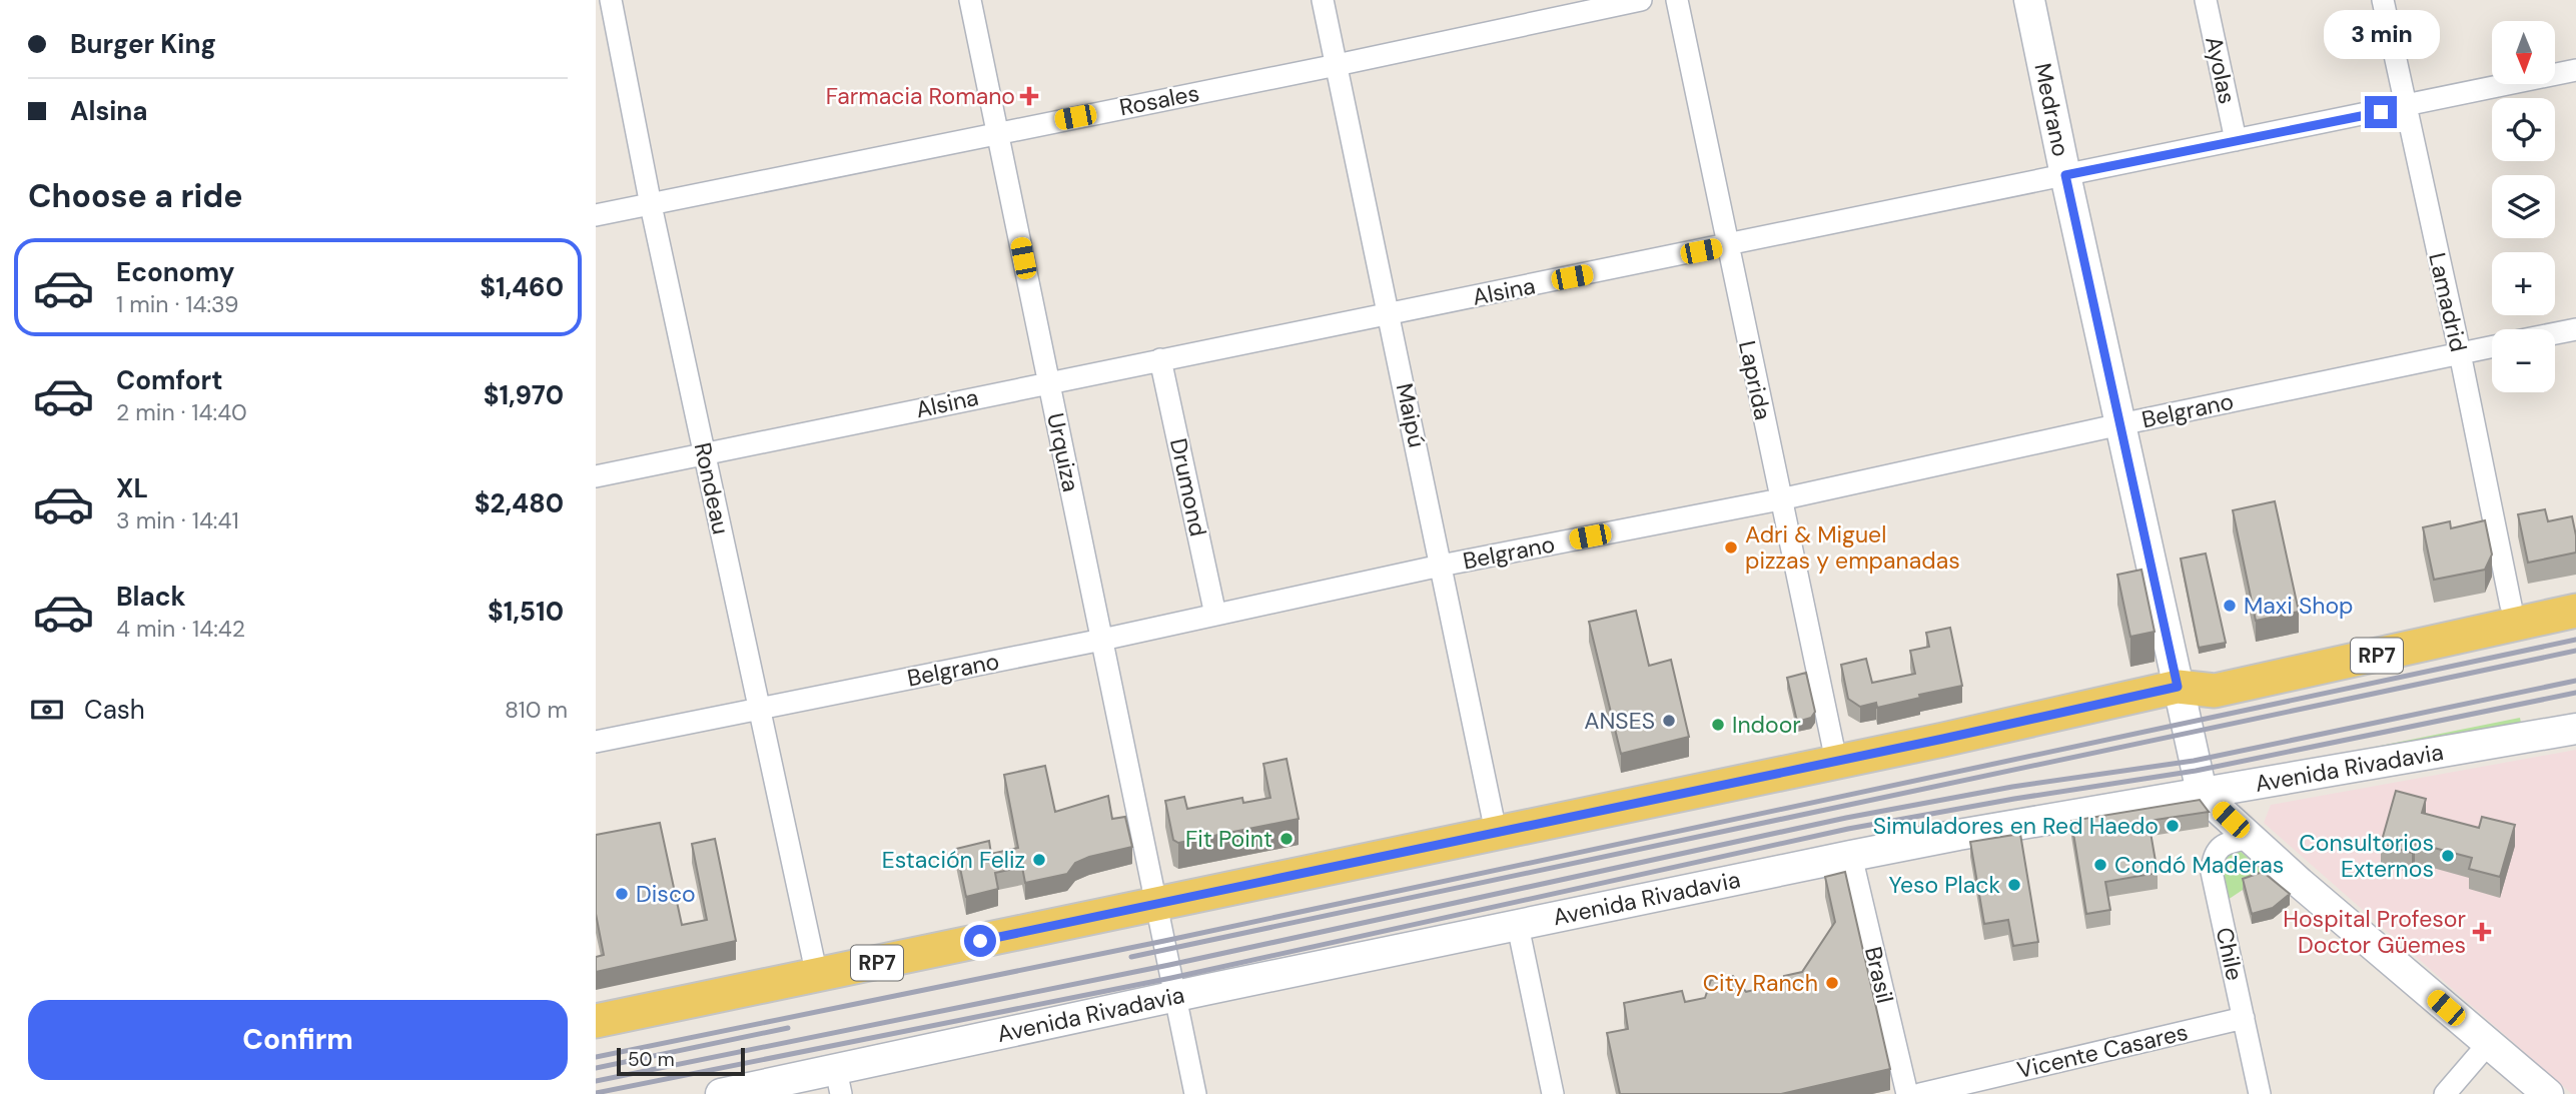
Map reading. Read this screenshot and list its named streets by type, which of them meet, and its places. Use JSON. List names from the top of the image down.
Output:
{
  "streets": {
    "main road": ["Medrano", "RP7", "Avenida Rivadavia"],
    "street": [
      "Ayolas",
      "Rosales",
      "Alsina",
      "Lamadrid",
      "Laprida",
      "Belgrano",
      "Maipú",
      "Urquiza",
      "Drumond",
      "Rondeau",
      "Chile",
      "Brasil",
      "Vicente Casares"
    ]
  },
  "crossings": [
    ["Ayolas", "Alsina"],
    ["Rosales", "Maipú"],
    ["Rosales", "Urquiza"],
    ["Rosales", "Rondeau"],
    ["Medrano", "Alsina"],
    ["Medrano", "Belgrano"],
    ["Medrano", "RP7"],
    ["Medrano", "Avenida Rivadavia"],
    ["Alsina", "Lamadrid"],
    ["Alsina", "Laprida"],
    ["Alsina", "Maipú"],
    ["Alsina", "Urquiza"],
    ["Alsina", "Drumond"],
    ["Alsina", "Rondeau"],
    ["Lamadrid", "Belgrano"],
    ["Lamadrid", "RP7"],
    ["Laprida", "Belgrano"],
    ["Laprida", "RP7"],
    ["Belgrano", "Maipú"],
    ["Belgrano", "Urquiza"],
    ["Belgrano", "Drumond"],
    ["Belgrano", "Rondeau"],
    ["Maipú", "RP7"],
    ["Urquiza", "RP7"],
    ["Urquiza", "Avenida Rivadavia"],
    ["Rondeau", "RP7"],
    ["Avenida Rivadavia", "Brasil"],
    ["Chile", "Vicente Casares"]
  ],
  "places": {
    "health": ["Farmacia Romano", "Hospital Profesor Doctor Güemes"],
    "other": [
      "Adri & Miguel pizzas y empanadas",
      "Maxi Shop",
      "ANSES",
      "Indoor",
      "Simuladores en Red Haedo",
      "Fit Point",
      "Consultorios Externos",
      "Estación Feliz",
      "Condó Maderas",
      "Yeso Plack",
      "Disco",
      "City Ranch"
    ]
  },
  "scale_bar": "50 m",
  "north": "bottom",
  "page": {
    "banner": ["Burger King", "Alsina"],
    "bubble": "3 min",
    "map_buttons": ["+", "−"],
    "heading": "Choose a ride",
    "list": [
      {
        "name": "Economy",
        "note": "1 min · 14:39",
        "value": "$1,460"
      },
      {
        "name": "Comfort",
        "note": "2 min · 14:40",
        "value": "$1,970"
      },
      {
        "name": "XL",
        "note": "3 min · 14:41",
        "value": "$2,480"
      },
      {
        "name": "Black",
        "note": "4 min · 14:42",
        "value": "$1,510"
      }
    ],
    "pay": ["Cash", "810 m"],
    "buttons": "Confirm",
    "scale": "50 m"
  }
}
